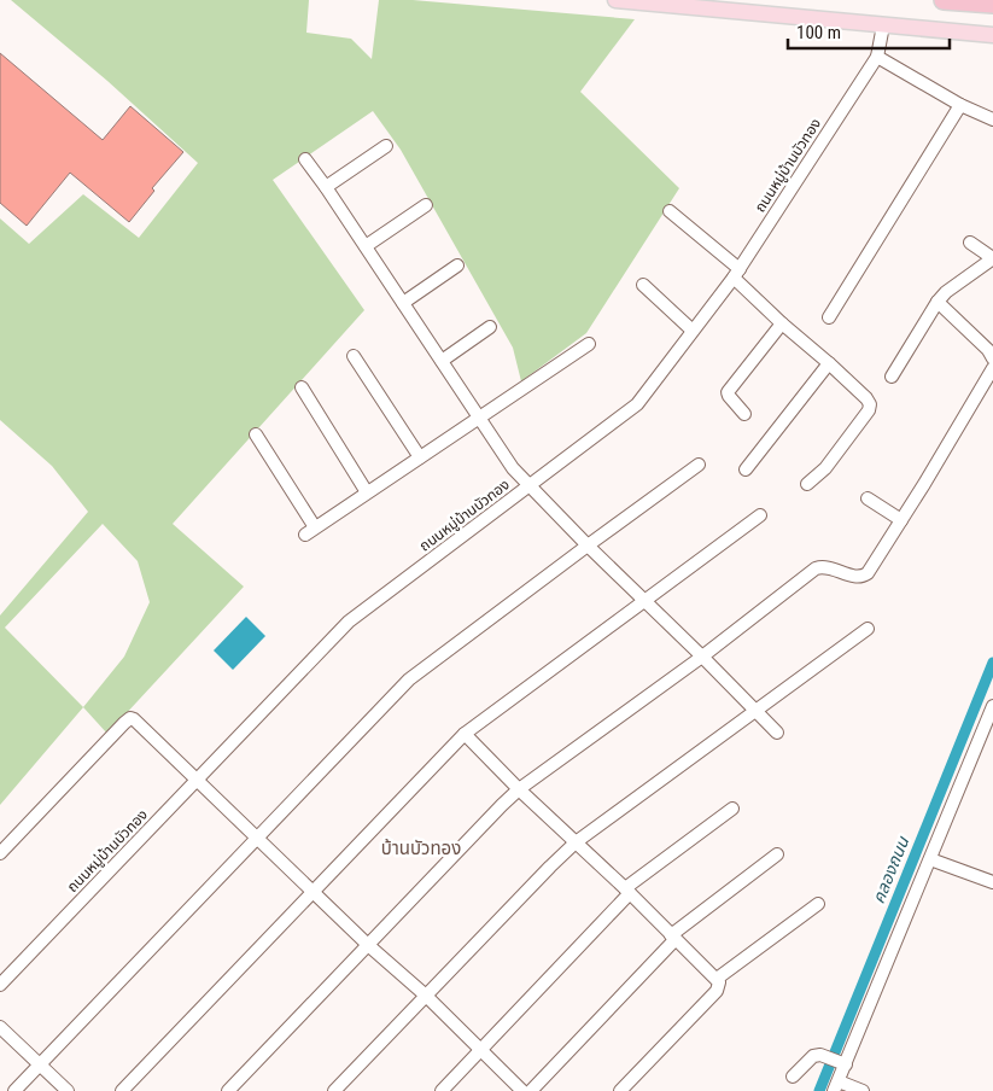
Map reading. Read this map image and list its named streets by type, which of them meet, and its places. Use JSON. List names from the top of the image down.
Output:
{
  "streets": {
    "street": ["ถนนหมู่บ้านบัวทอง"]
  },
  "districts": ["บ้านบัวทอง"],
  "water": ["คลองถนน"],
  "scale_bar": "100 m"
}
